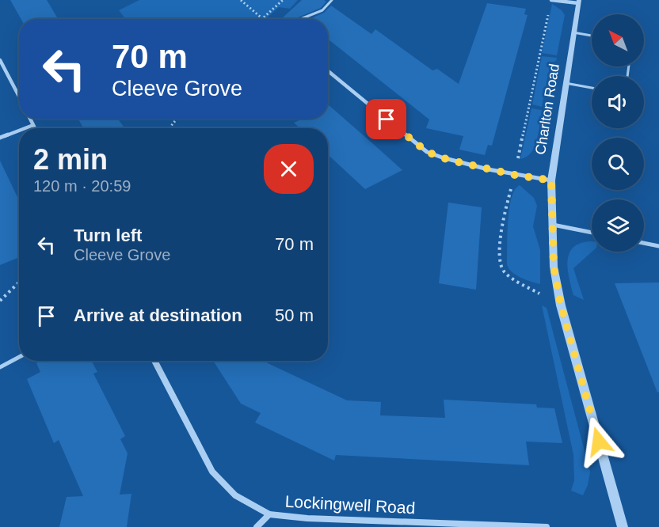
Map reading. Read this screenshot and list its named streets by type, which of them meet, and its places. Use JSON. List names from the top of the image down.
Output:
{
  "streets": {
    "street": ["Charlton Road", "Lockingwell Road"]
  },
  "north": "top left",
  "page": {
    "turn": ["70 m", "Cleeve Grove"],
    "heading": ["2 min", "120 m · 20:59"],
    "list": [
      {
        "name": "Turn left",
        "note": "Cleeve Grove",
        "value": "70 m"
      },
      {
        "name": "Arrive at destination",
        "value": "50 m"
      }
    ]
  }
}
